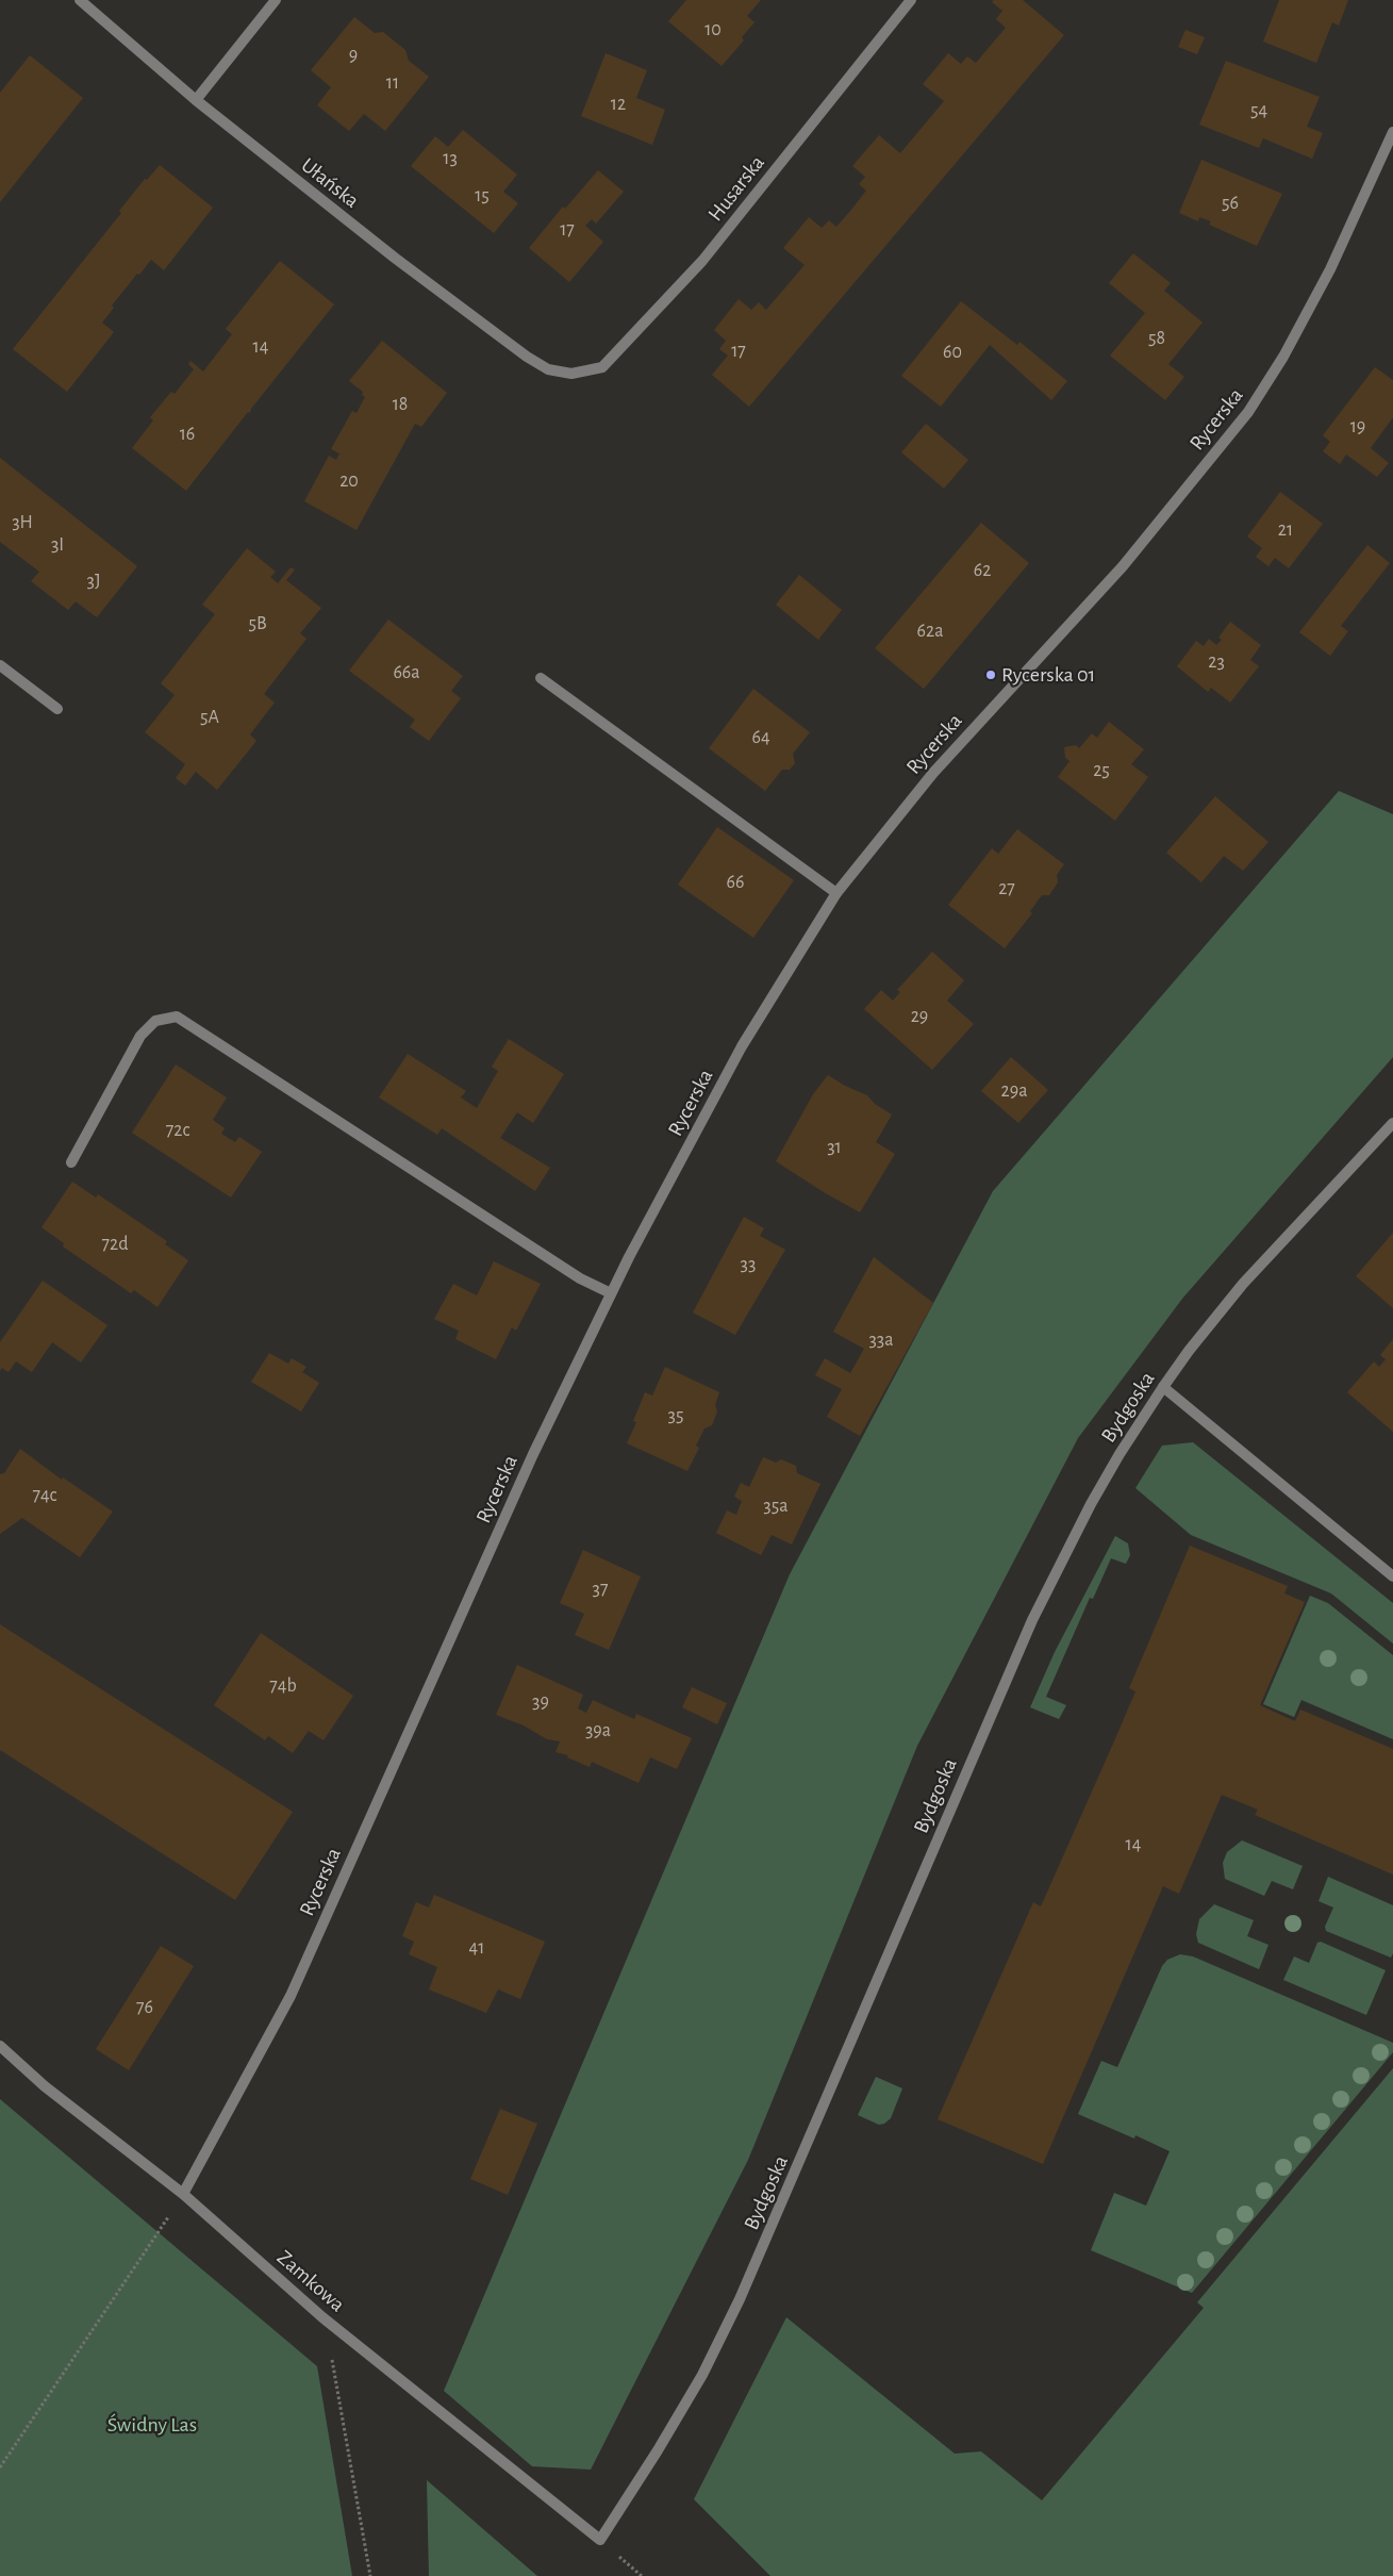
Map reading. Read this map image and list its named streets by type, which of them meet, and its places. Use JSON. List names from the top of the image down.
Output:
{
  "streets": {
    "street": [
      "Ułańska",
      "Husarska",
      "Rycerska",
      "Bydgoska",
      "Zamkowa"
    ]
  },
  "crossings": [
    ["Ułańska", "Husarska"],
    ["Rycerska", "Zamkowa"],
    ["Bydgoska", "Zamkowa"]
  ],
  "parks": ["Świdny Las"],
  "places": ["Rycerska 01"],
  "house_numbers": [
    "10",
    "9",
    "11",
    "12",
    "54",
    "13",
    "15",
    "56",
    "17",
    "58",
    "14",
    "17",
    "60",
    "18",
    "19",
    "16",
    "20",
    "3H",
    "21",
    "3I",
    "62",
    "3J",
    "5B",
    "62a",
    "23",
    "66a",
    "5A",
    "64",
    "25",
    "66",
    "27",
    "29",
    "29a",
    "72c",
    "31",
    "72d",
    "33",
    "33a",
    "35",
    "74c",
    "35a",
    "37",
    "74b",
    "39",
    "39a",
    "14",
    "41",
    "76"
  ]
}
